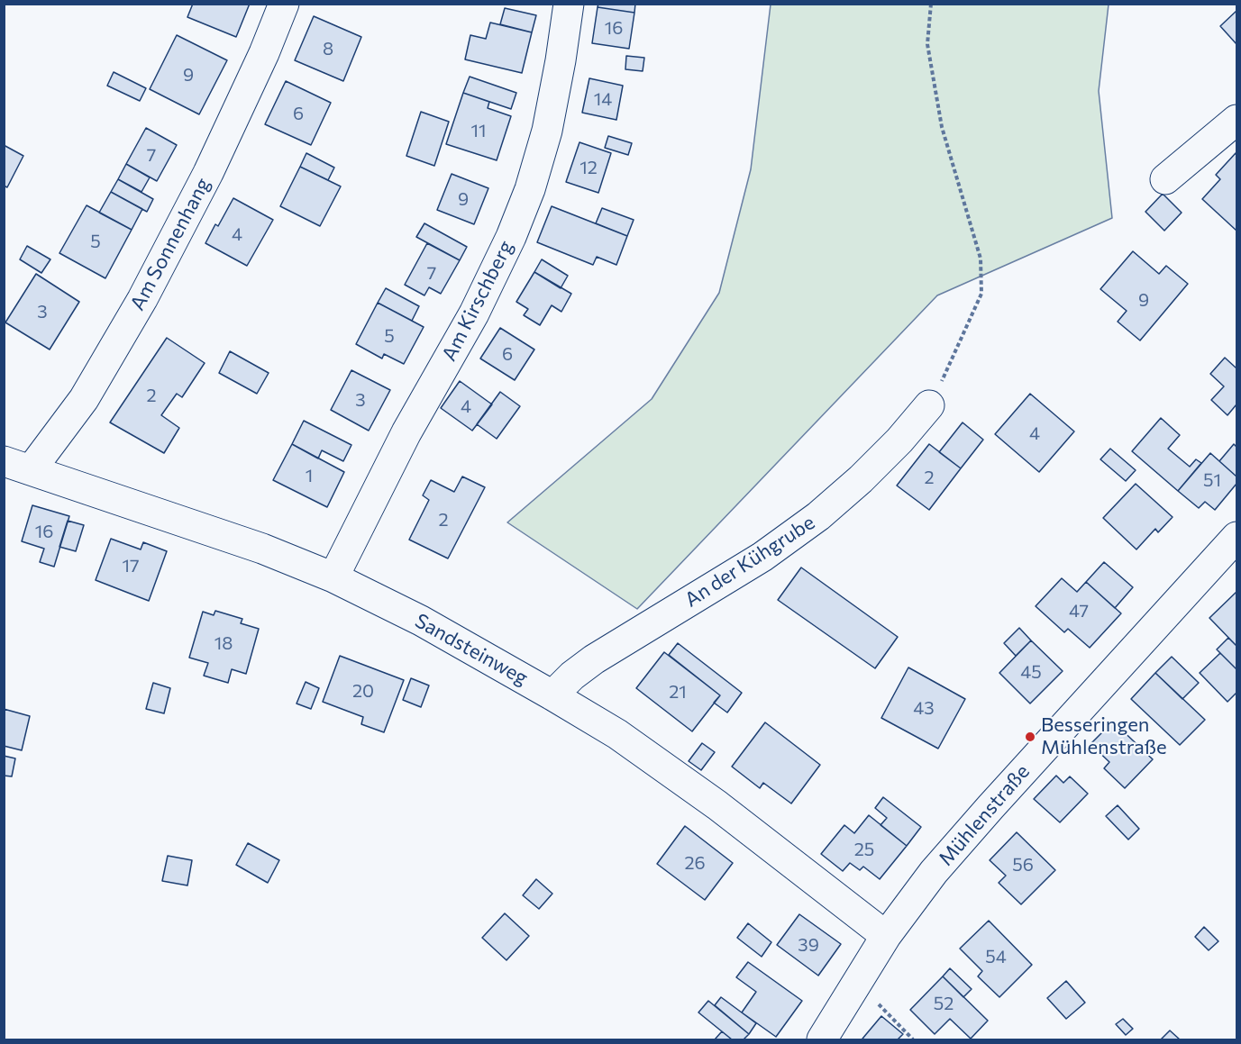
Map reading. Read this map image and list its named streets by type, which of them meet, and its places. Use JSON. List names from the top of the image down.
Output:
{
  "streets": {
    "street": [
      "Am Sonnenhang",
      "Am Kirschberg",
      "An der Kühgrube",
      "Sandsteinweg",
      "Mühlenstraße"
    ]
  },
  "crossings": [
    ["Am Sonnenhang", "Sandsteinweg"],
    ["Am Kirschberg", "Sandsteinweg"],
    ["An der Kühgrube", "Sandsteinweg"],
    ["Sandsteinweg", "Mühlenstraße"]
  ],
  "places": ["Besseringen Mühlenstraße"],
  "house_numbers": [
    "16",
    "8",
    "9",
    "14",
    "6",
    "11",
    "7",
    "12",
    "9",
    "4",
    "5",
    "7",
    "9",
    "3",
    "5",
    "6",
    "2",
    "3",
    "4",
    "4",
    "1",
    "2",
    "51",
    "2",
    "16",
    "17",
    "47",
    "18",
    "45",
    "20",
    "21",
    "43",
    "25",
    "26",
    "56",
    "39",
    "54",
    "52"
  ]
}
